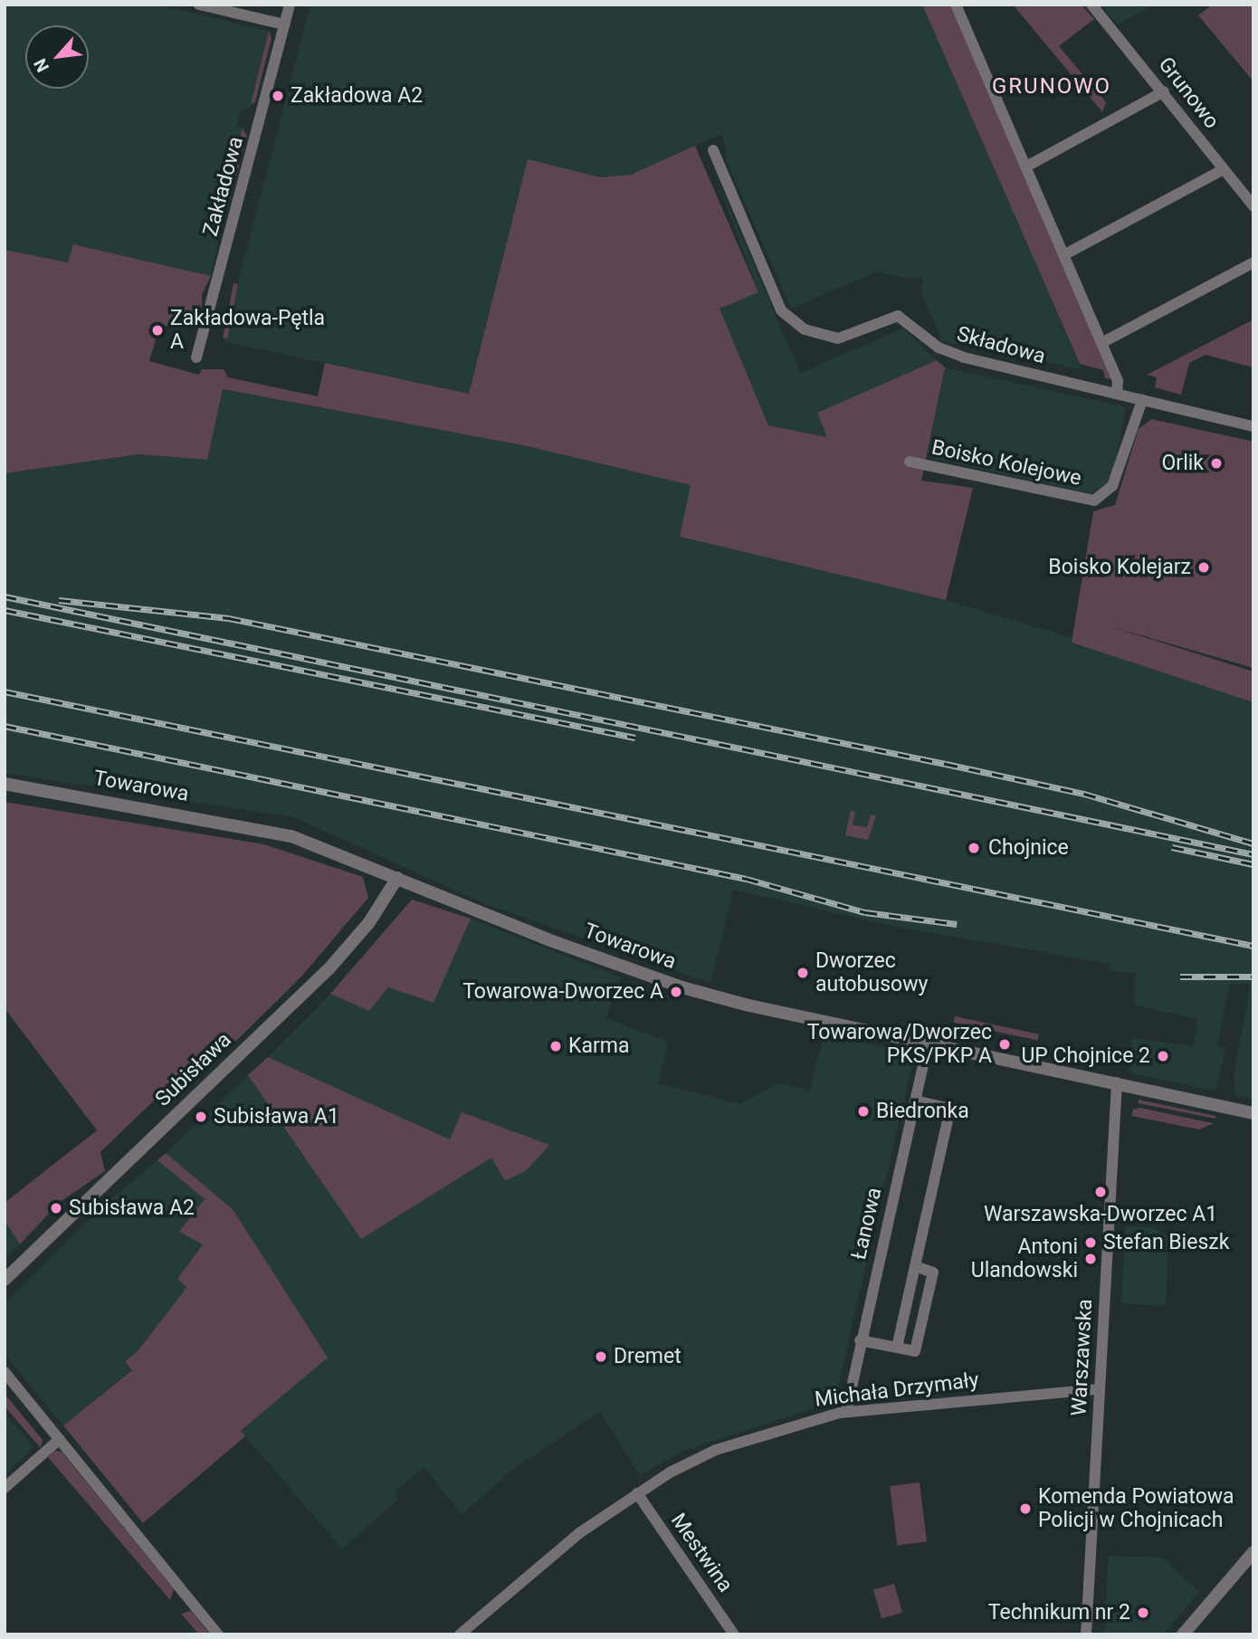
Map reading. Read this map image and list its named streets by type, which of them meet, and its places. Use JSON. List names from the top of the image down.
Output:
{
  "streets": {
    "street": [
      "Grunowo",
      "Zakładowa",
      "Składowa",
      "Boisko Kolejowe",
      "Towarowa",
      "Subisława",
      "Łanowa",
      "Warszawska",
      "Michała Drzymały",
      "Mestwina"
    ]
  },
  "crossings": [
    ["Składowa", "Boisko Kolejowe"],
    ["Towarowa", "Subisława"],
    ["Towarowa", "Łanowa"],
    ["Towarowa", "Warszawska"],
    ["Łanowa", "Michała Drzymały"],
    ["Warszawska", "Michała Drzymały"],
    ["Michała Drzymały", "Mestwina"]
  ],
  "districts": ["GRUNOWO"],
  "places": [
    "Zakładowa A2",
    "Zakładowa-Pętla A",
    "Orlik",
    "Boisko Kolejarz",
    "Chojnice",
    "Dworzec autobusowy",
    "Towarowa-Dworzec A",
    "Towarowa/Dworzec PKS/PKP A",
    "Karma",
    "UP Chojnice 2",
    "Biedronka",
    "Subisława A1",
    "Warszawska-Dworzec A1",
    "Subisława A2",
    "Stefan Bieszk",
    "Antoni Ulandowski",
    "Dremet",
    "Komenda Powiatowa Policji w Chojnicach",
    "Technikum nr 2"
  ],
  "north": "bottom left"
}
